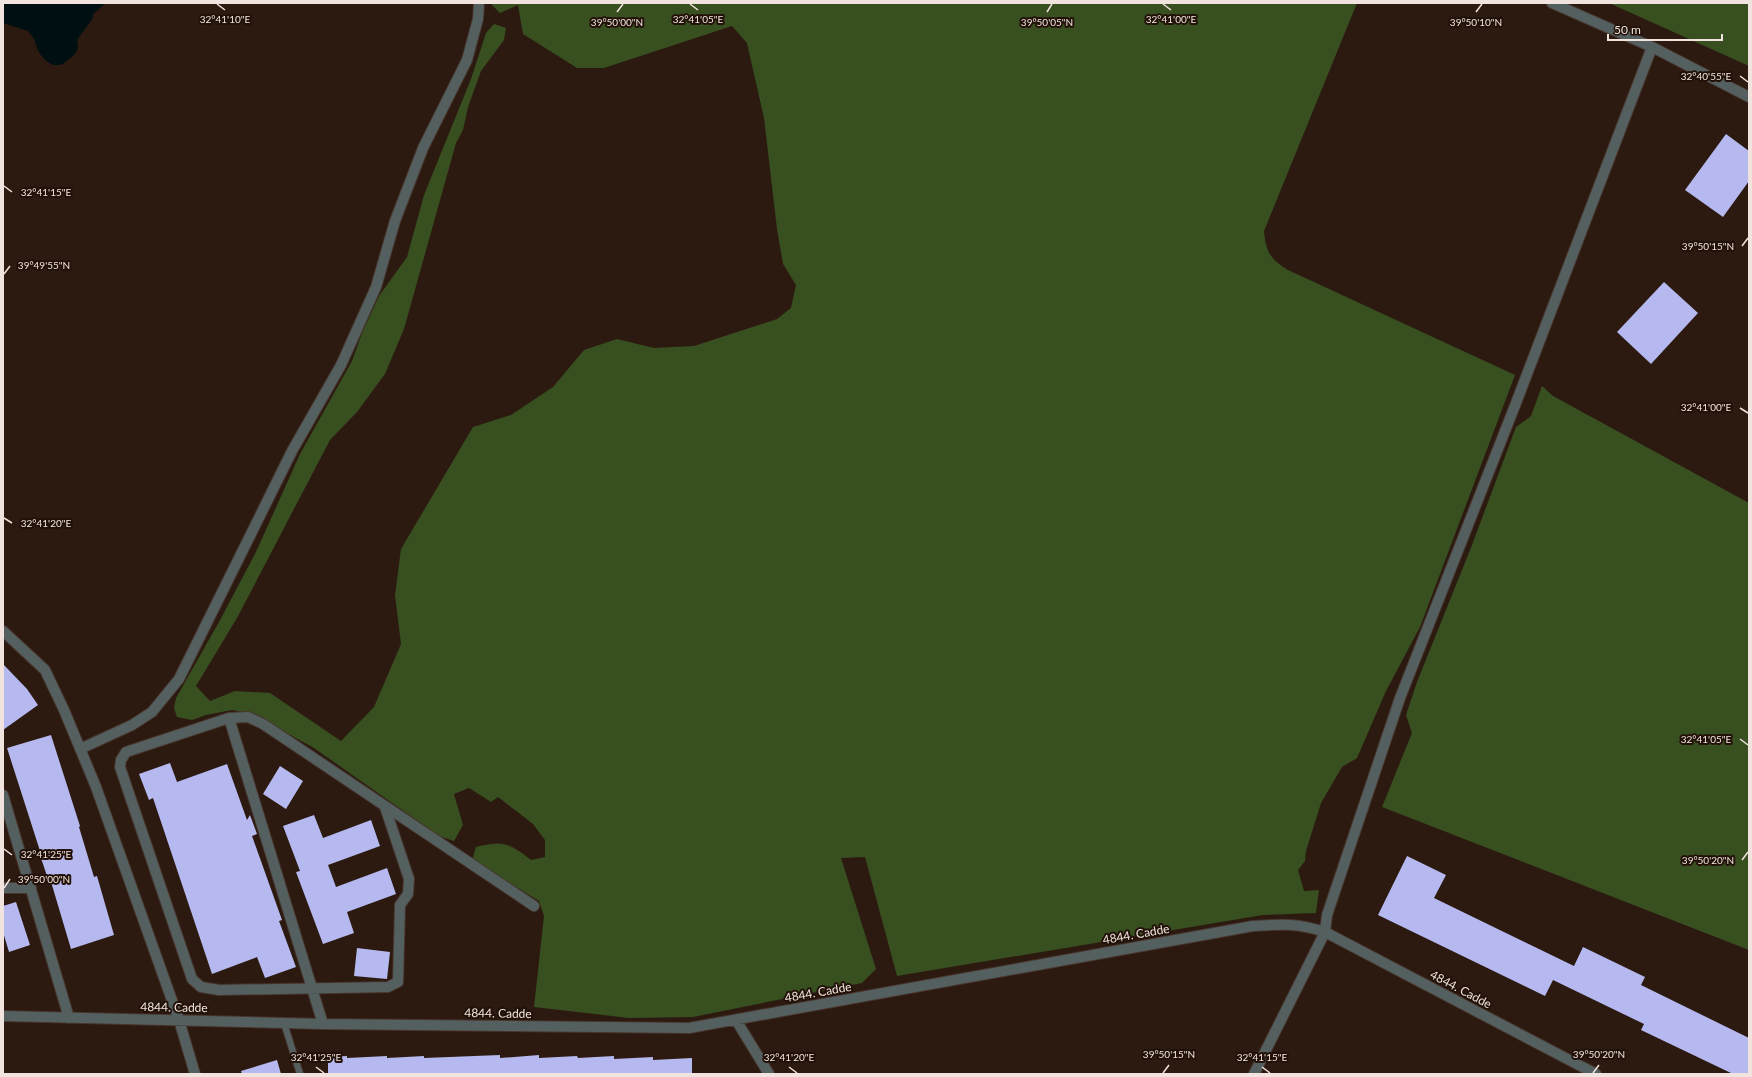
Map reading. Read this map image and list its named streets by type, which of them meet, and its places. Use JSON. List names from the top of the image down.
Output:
{
  "streets": {
    "street": ["4844. Cadde"]
  },
  "scale_bar": "50 m",
  "coordinates": [
    "32°41'10\"E",
    "32°41'05\"E",
    "32°41'00\"E",
    "39°50'00\"N",
    "39°50'05\"N",
    "39°50'10\"N",
    "32°40'55\"E",
    "32°41'15\"E",
    "39°50'15\"N",
    "39°49'55\"N",
    "32°41'20\"E",
    "32°41'25\"E",
    "39°50'20\"N"
  ]
}
